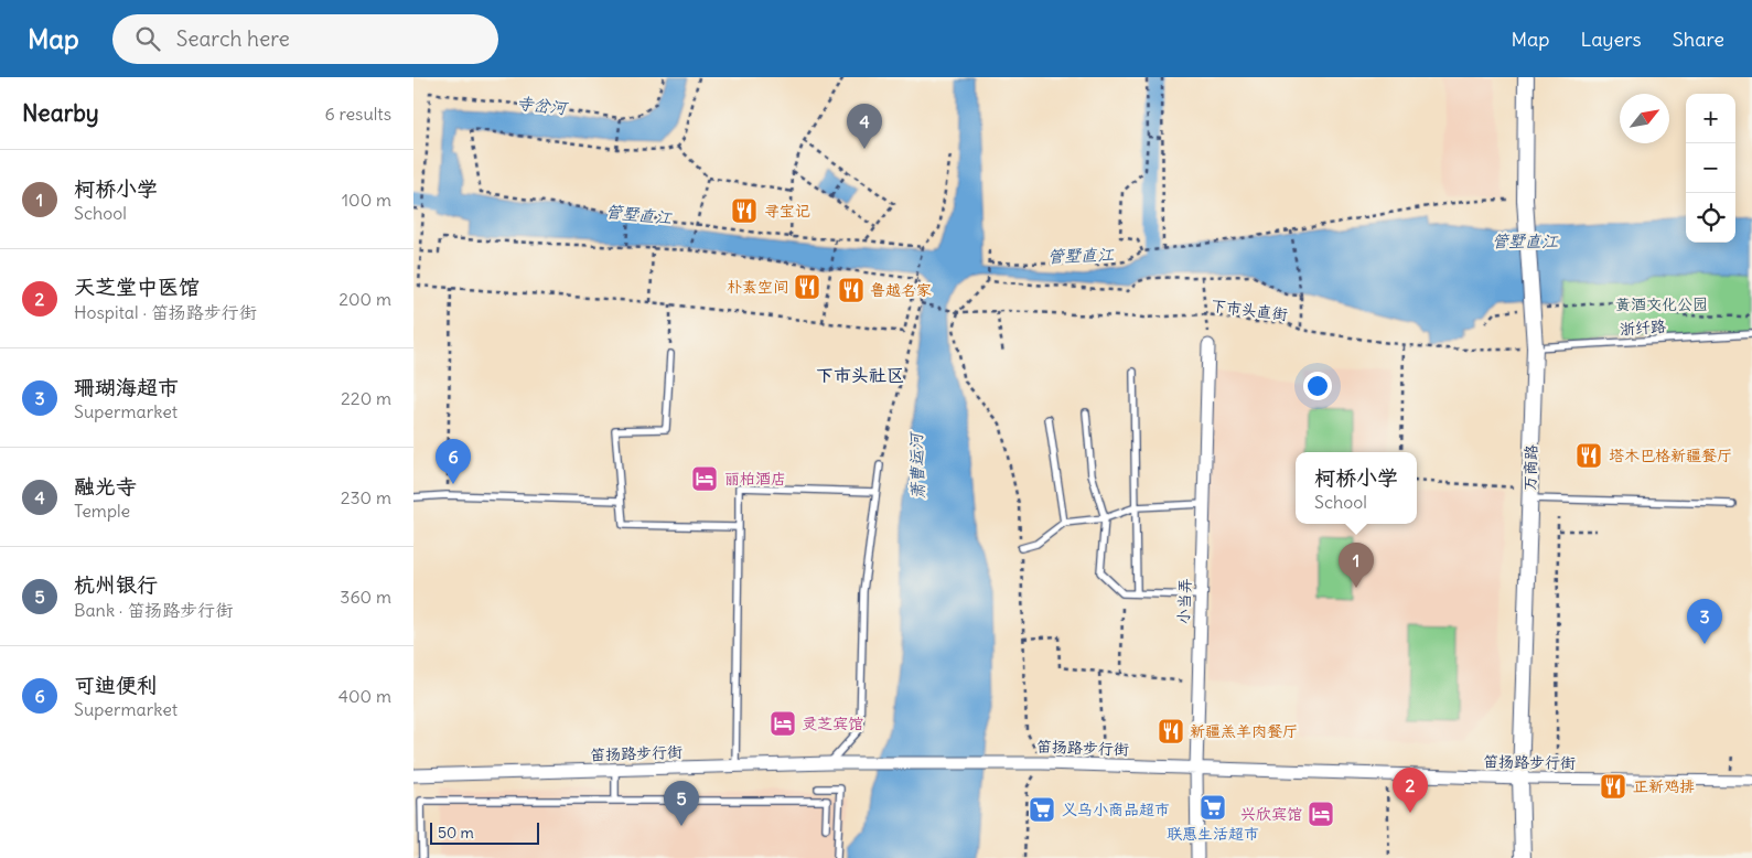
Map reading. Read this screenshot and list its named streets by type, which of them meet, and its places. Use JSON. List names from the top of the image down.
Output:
{
  "streets": {
    "street": ["万商路", "小当弄", "笛扬路步行街"],
    "lane": ["浙纤路"],
    "path": ["下市头直街"]
  },
  "crossings": [
    ["下市头直街", "浙纤路"],
    ["下市头直街", "万商路"],
    ["浙纤路", "万商路"],
    ["万商路", "笛扬路步行街"],
    ["小当弄", "笛扬路步行街"]
  ],
  "districts": ["下市头社区"],
  "water": ["寺岔河", "管墅直江", "萧曹运河"],
  "parks": ["黄酒文化公园"],
  "places": {
    "restaurant": [
      "寻宝记",
      "朴素空间",
      "鲁越名家",
      "塔木巴格新疆餐厅",
      "新疆羔羊肉餐厅",
      "正新鸡排"
    ],
    "hotel": ["丽柏酒店", "灵芝宾馆", "兴欣宾馆"],
    "supermarket": ["联惠生活超市", "义乌小商品超市"]
  },
  "scale_bar": "50 m",
  "north": "top right",
  "page": {
    "header": "Map",
    "search": "Search here",
    "nav": ["Map", "Layers", "Share"],
    "heading": ["Nearby", "6 results"],
    "map_buttons": ["+", "−"],
    "pins": [
      "4",
      "6",
      "1",
      "3",
      "2",
      "5"
    ],
    "list": [
      {
        "mark": "1",
        "name": "柯桥小学",
        "note": "School",
        "value": "100 m"
      },
      {
        "mark": "2",
        "name": "天芝堂中医馆",
        "note": "Hospital · 笛扬路步行街",
        "value": "200 m"
      },
      {
        "mark": "3",
        "name": "珊瑚海超市",
        "note": "Supermarket",
        "value": "220 m"
      },
      {
        "mark": "4",
        "name": "融光寺",
        "note": "Temple",
        "value": "230 m"
      },
      {
        "mark": "5",
        "name": "杭州银行",
        "note": "Bank · 笛扬路步行街",
        "value": "360 m"
      },
      {
        "mark": "6",
        "name": "可迪便利",
        "note": "Supermarket",
        "value": "400 m"
      }
    ],
    "popup": ["柯桥小学", "School"],
    "scale": "50 m"
  }
}
